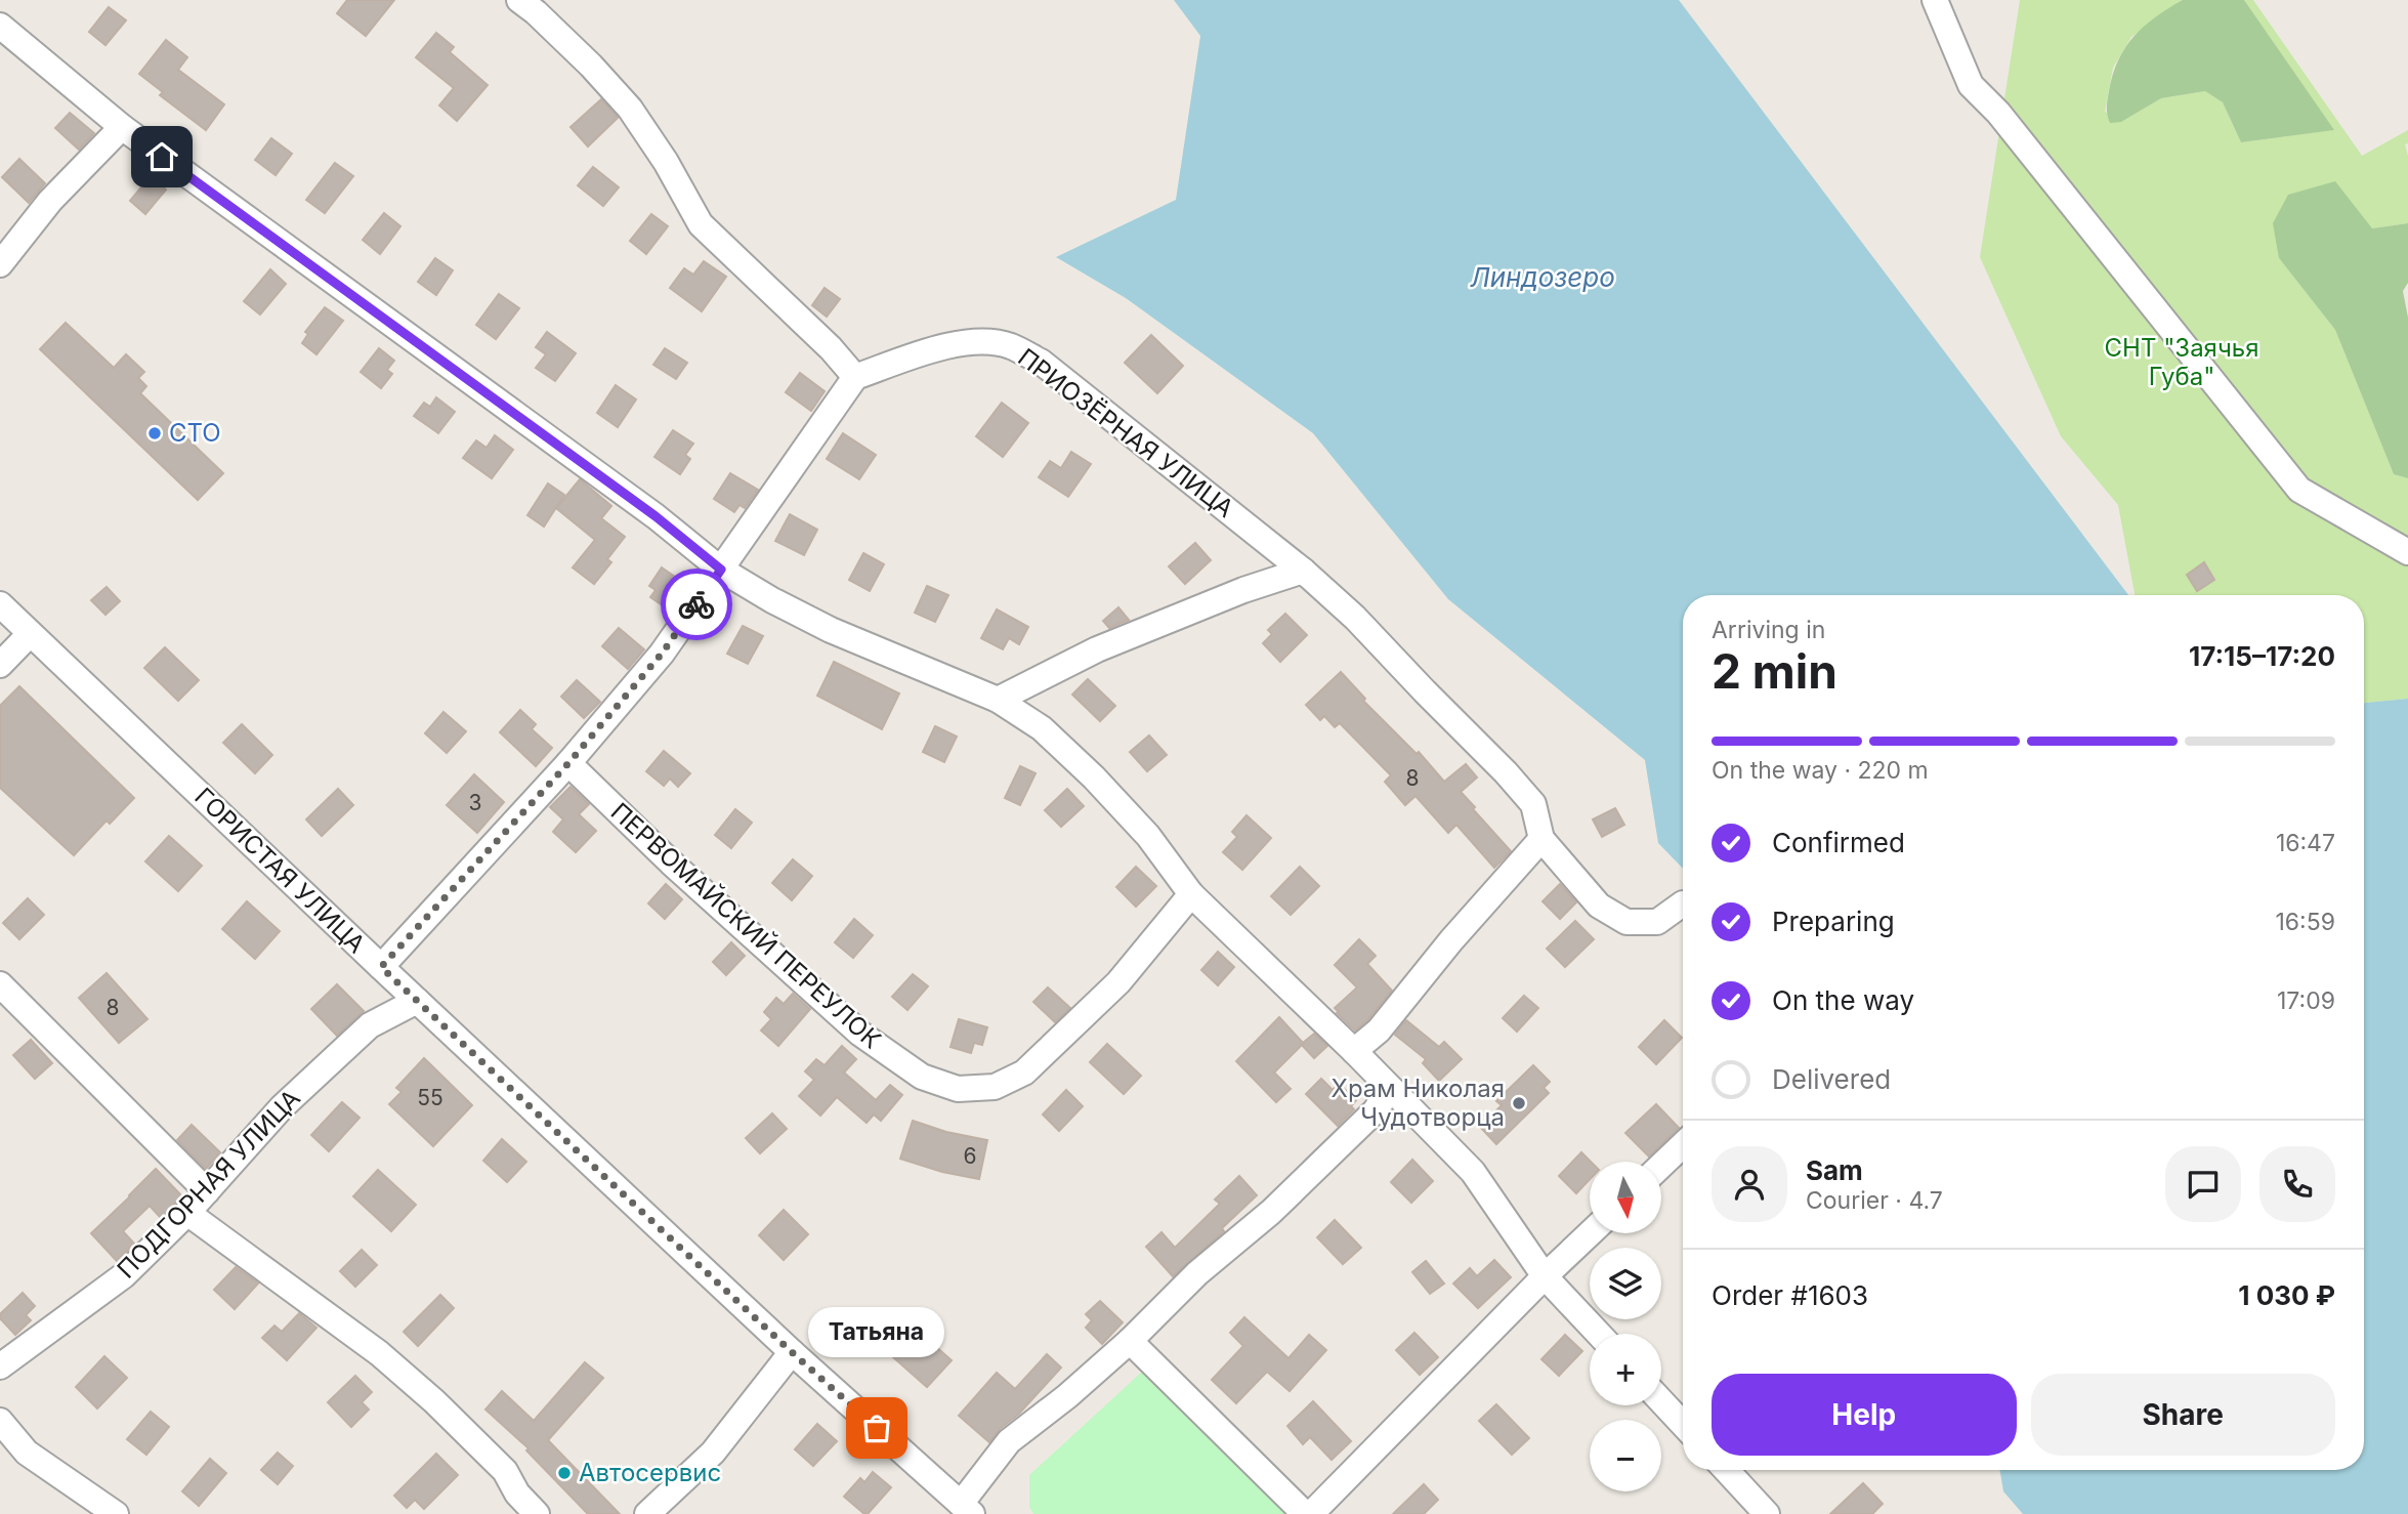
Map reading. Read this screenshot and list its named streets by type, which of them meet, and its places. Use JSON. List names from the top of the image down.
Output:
{
  "streets": {
    "street": [
      "ПРИОЗЁРНАЯ УЛИЦА",
      "ГОРИСТАЯ УЛИЦА",
      "ПЕРВОМАЙСКИЙ ПЕРЕУЛОК",
      "ПОДГОРНАЯ УЛИЦА"
    ]
  },
  "crossings": [
    ["ГОРИСТАЯ УЛИЦА", "ПОДГОРНАЯ УЛИЦА"]
  ],
  "water": ["Линдозеро"],
  "parks": ["СНТ \"Заячья Губа\""],
  "places": [
    "СТО",
    "Храм Николая Чудотворца",
    "Татьяна",
    "Автосервис"
  ],
  "house_numbers": [
    "8",
    "3",
    "8",
    "55",
    "6"
  ],
  "north": "bottom",
  "page": {
    "heading": ["2 min", "Arriving in", "17:15–17:20"],
    "panel": [
      "Sam",
      "Courier · 4.7",
      "Order #1603",
      "1 030 ₽"
    ],
    "bar": "On the way · 220 m",
    "list": [
      ["Confirmed", "16:47"],
      ["Preparing", "16:59"],
      ["On the way", "17:09"],
      "Delivered"
    ],
    "map_buttons": ["+", "−"],
    "bubble": "Татьяна",
    "buttons": ["Help", "Share"]
  }
}
